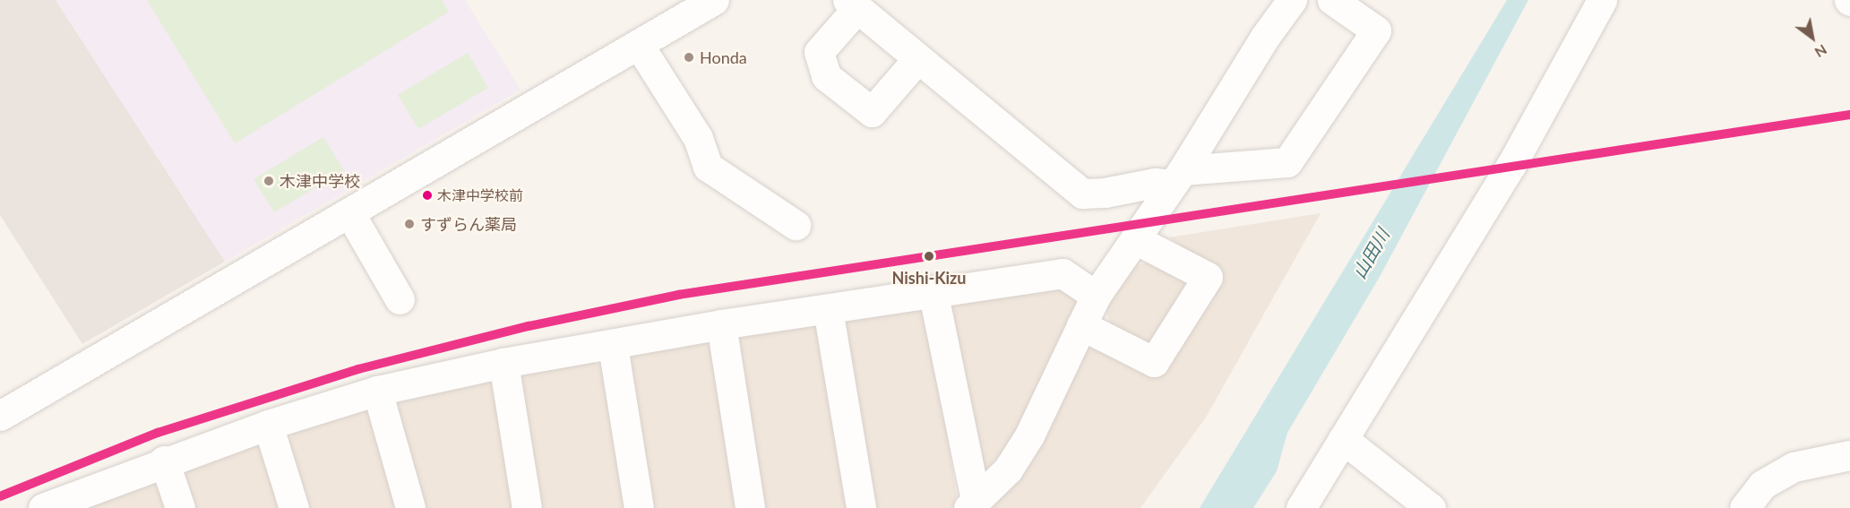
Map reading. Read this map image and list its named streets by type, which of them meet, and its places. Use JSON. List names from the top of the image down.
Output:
{
  "water": ["山田川"],
  "places": [
    "Honda",
    "木津中学校",
    "木津中学校前",
    "すずらん薬局",
    "Nishi-Kizu"
  ],
  "north": "bottom right"
}
